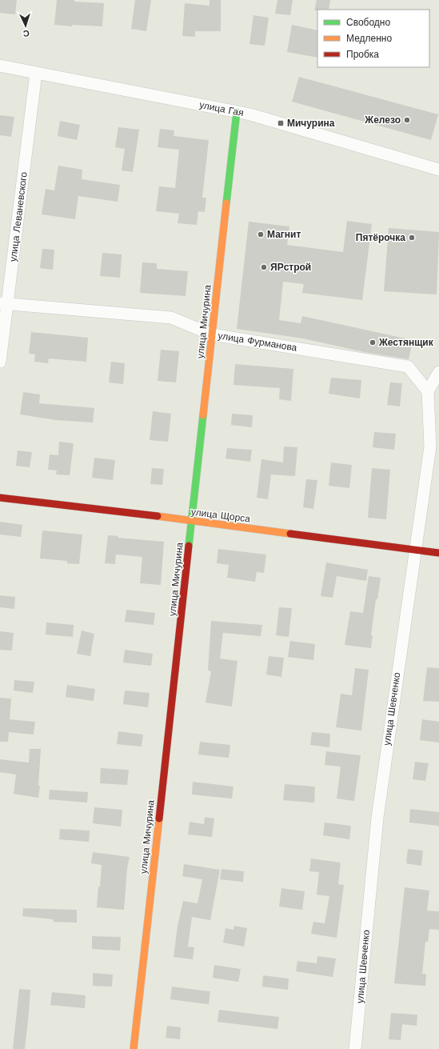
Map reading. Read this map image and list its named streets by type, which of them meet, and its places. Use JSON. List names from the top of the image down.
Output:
{
  "streets": {
    "street": [
      "улица Гая",
      "улица Леваневского",
      "улица Мичурина",
      "улица Фурманова",
      "улица Щорса",
      "улица Шевченко"
    ]
  },
  "crossings": [
    ["улица Гая", "улица Леваневского"],
    ["улица Гая", "улица Мичурина"],
    ["улица Леваневского", "улица Фурманова"],
    ["улица Мичурина", "улица Фурманова"],
    ["улица Мичурина", "улица Щорса"],
    ["улица Фурманова", "улица Шевченко"],
    ["улица Щорса", "улица Шевченко"]
  ],
  "places": {
    "other": [
      "Железо",
      "Магнит",
      "Пятёрочка",
      "ЯРстрой",
      "Жестянщик"
    ],
    "transit": ["Мичурина"]
  },
  "legend": ["Свободно", "Медленно", "Пробка"],
  "north": "bottom"
}
